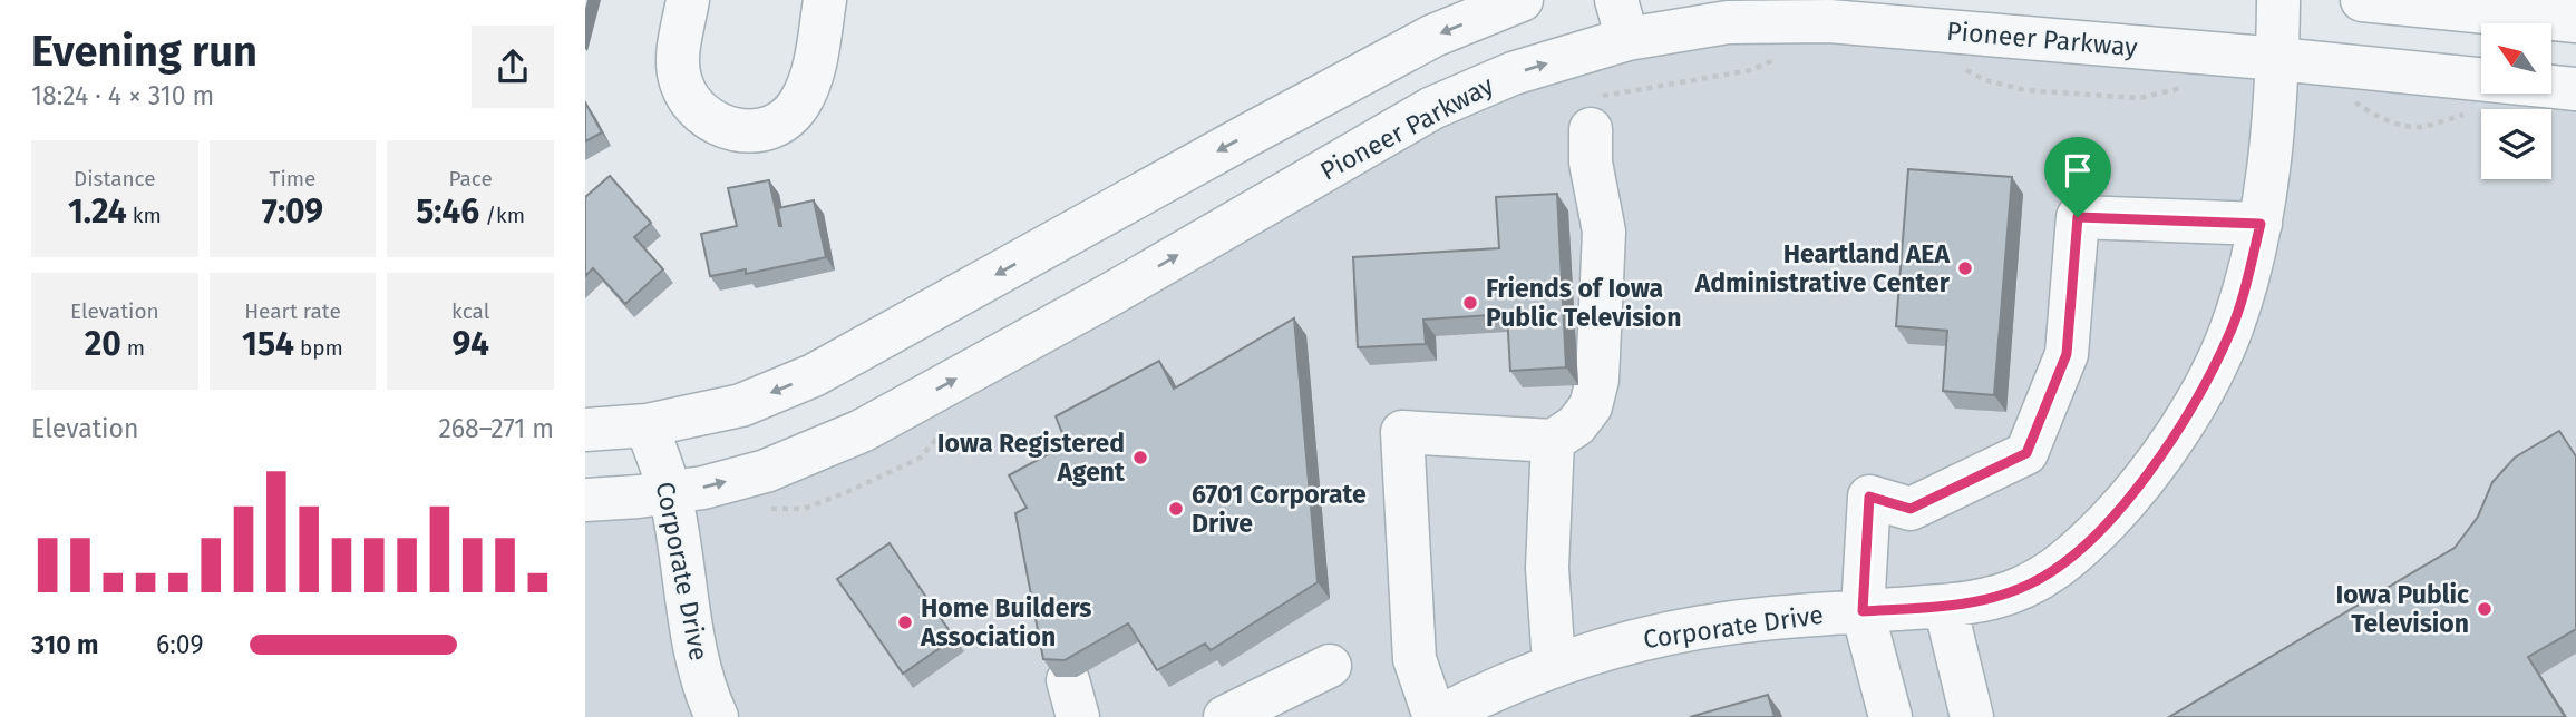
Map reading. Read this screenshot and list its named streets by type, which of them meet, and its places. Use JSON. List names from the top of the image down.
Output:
{
  "streets": {
    "street": ["Pioneer Parkway", "Corporate Drive"]
  },
  "crossings": [
    ["Pioneer Parkway", "Corporate Drive"]
  ],
  "places": [
    "Heartland AEA Administrative Center",
    "Friends of Iowa Public Television",
    "Iowa Registered Agent",
    "6701 Corporate Drive",
    "Iowa Public Television",
    "Home Builders Association"
  ],
  "north": "top left",
  "page": {
    "heading": ["Evening run", "18:24 · 4 × 310 m"],
    "stats": [
      ["Distance", "1.24 km"],
      ["Time", "7:09"],
      ["Pace", "5:46 /km"],
      ["Elevation", "20 m"],
      ["Heart rate", "154 bpm"],
      ["kcal", "94"]
    ],
    "chart": ["Elevation", "268–271 m"],
    "list": [
      {
        "name": "310 m",
        "note": "6:09"
      }
    ]
  }
}
